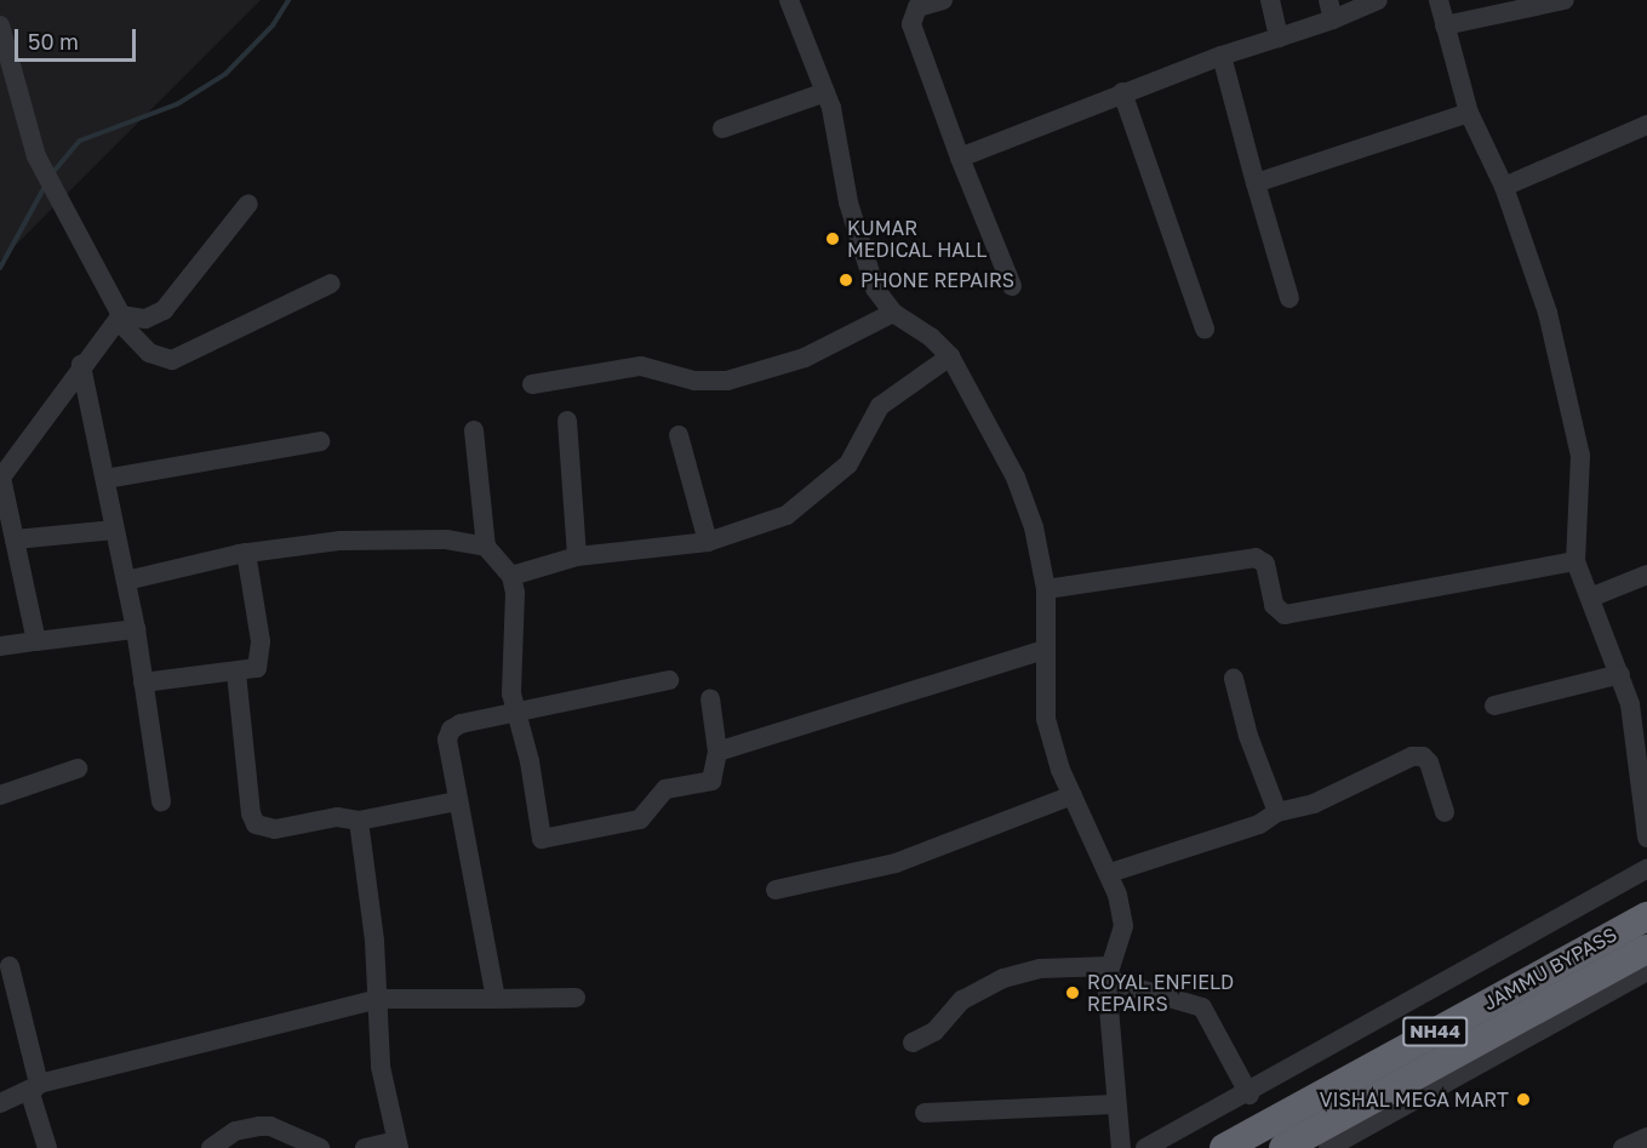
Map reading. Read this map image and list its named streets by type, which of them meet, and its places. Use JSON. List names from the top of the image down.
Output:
{
  "streets": {
    "highway": ["JAMMU BYPASS", "NH44"]
  },
  "places": [
    "KUMAR MEDICAL HALL",
    "PHONE REPAIRS",
    "ROYAL ENFIELD REPAIRS",
    "VISHAL MEGA MART"
  ],
  "scale_bar": "50 m"
}
